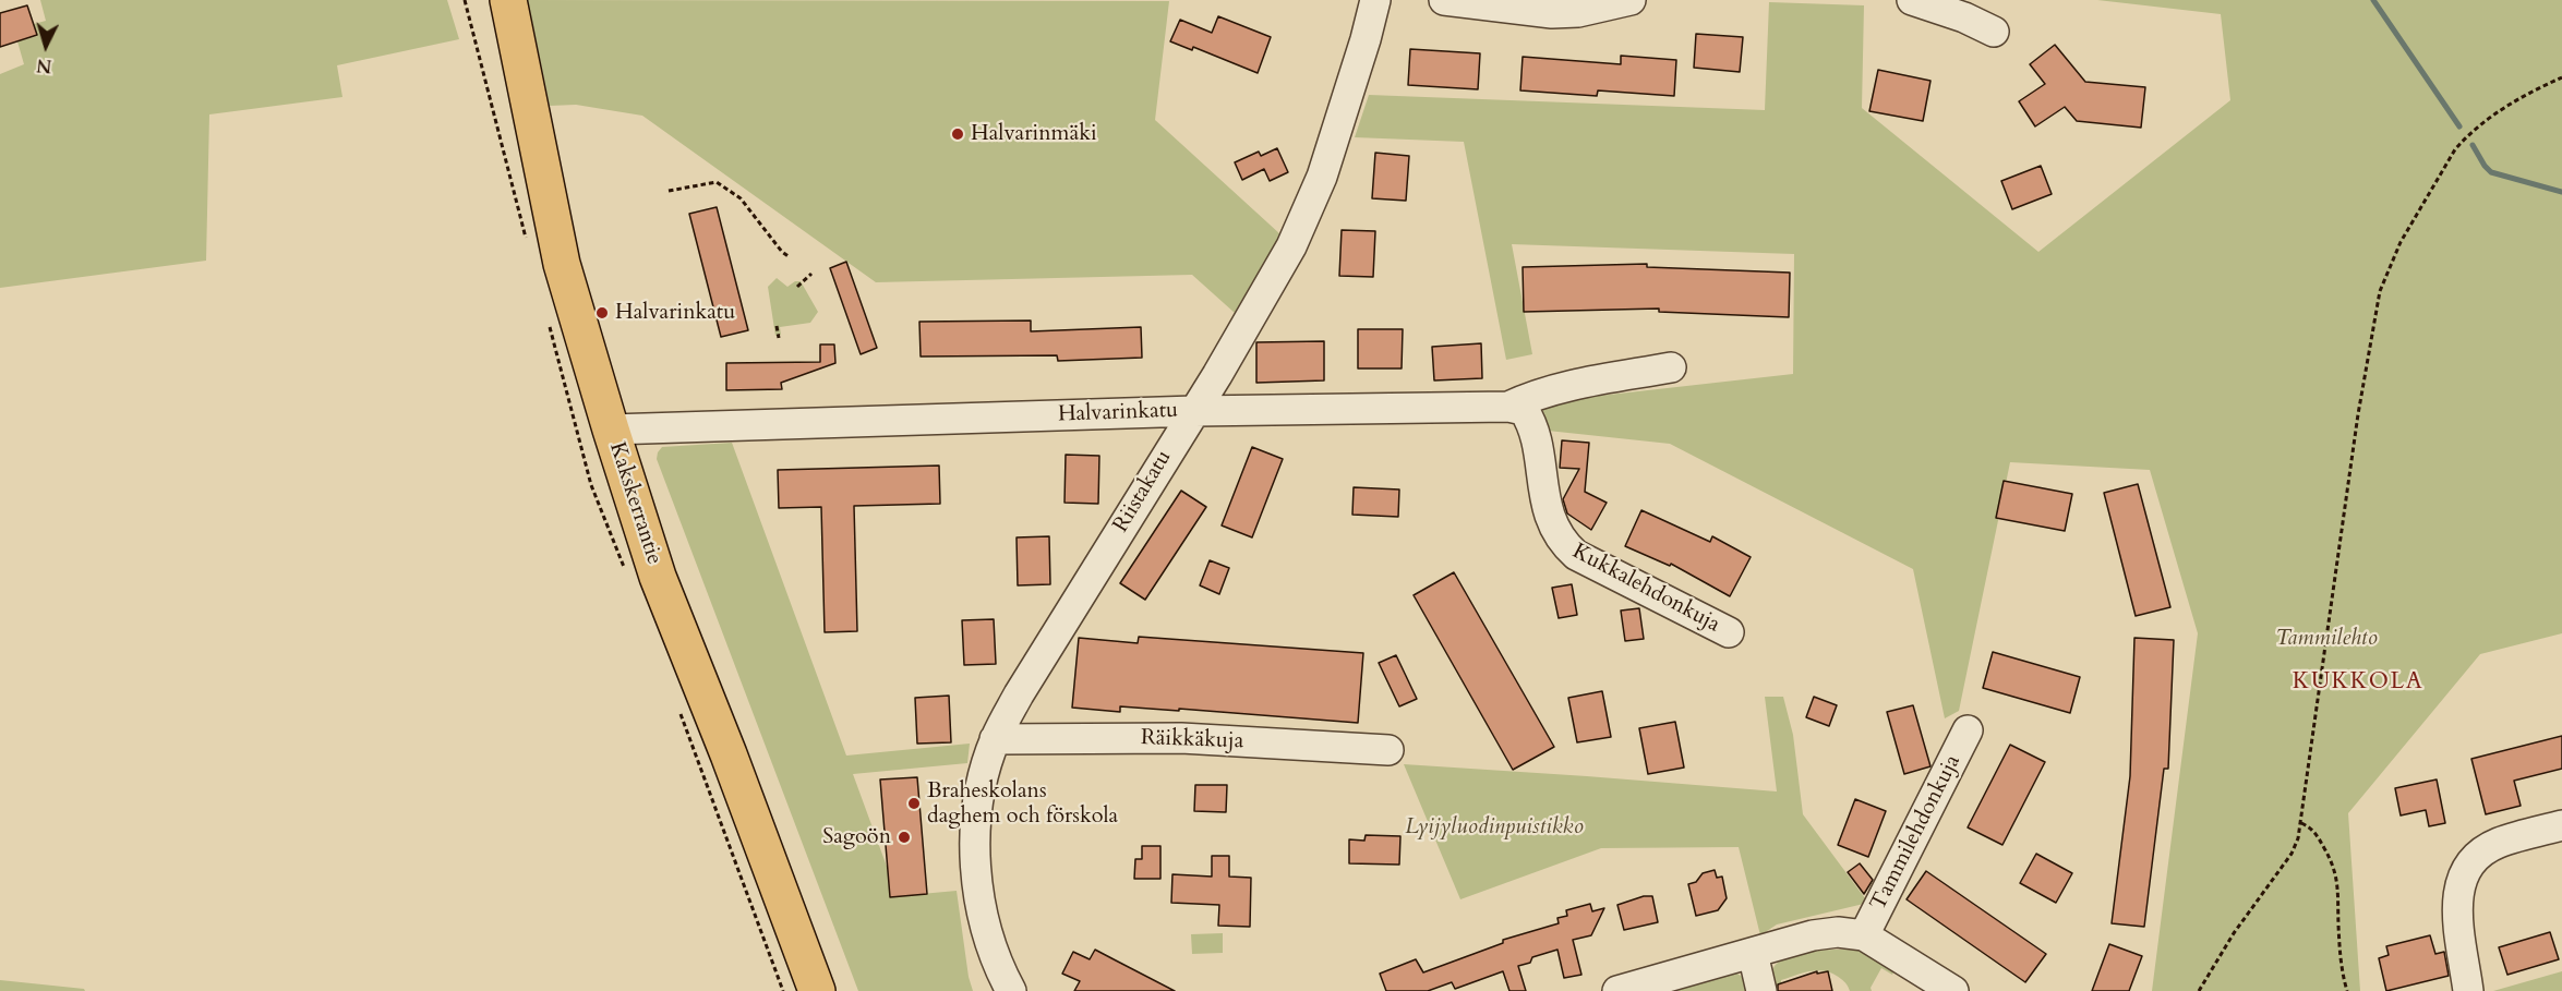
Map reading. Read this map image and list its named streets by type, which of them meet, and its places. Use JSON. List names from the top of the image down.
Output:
{
  "streets": {
    "main road": ["Kakskerrantie"],
    "street": [
      "Halvarinkatu",
      "Riistakatu",
      "Kukkalehdonkuja",
      "Räikkäkuja",
      "Tammilehdonkuja"
    ]
  },
  "crossings": [
    ["Halvarinkatu", "Riistakatu"],
    ["Halvarinkatu", "Kakskerrantie"],
    ["Halvarinkatu", "Kukkalehdonkuja"],
    ["Riistakatu", "Räikkäkuja"]
  ],
  "districts": ["KUKKOLA"],
  "parks": ["Tammilehto", "Lyijyluodinpuistikko"],
  "places": [
    "Halvarinmäki",
    "Halvarinkatu",
    "Braheskolans daghem och förskola",
    "Sagoön"
  ],
  "north": "bottom"
}
